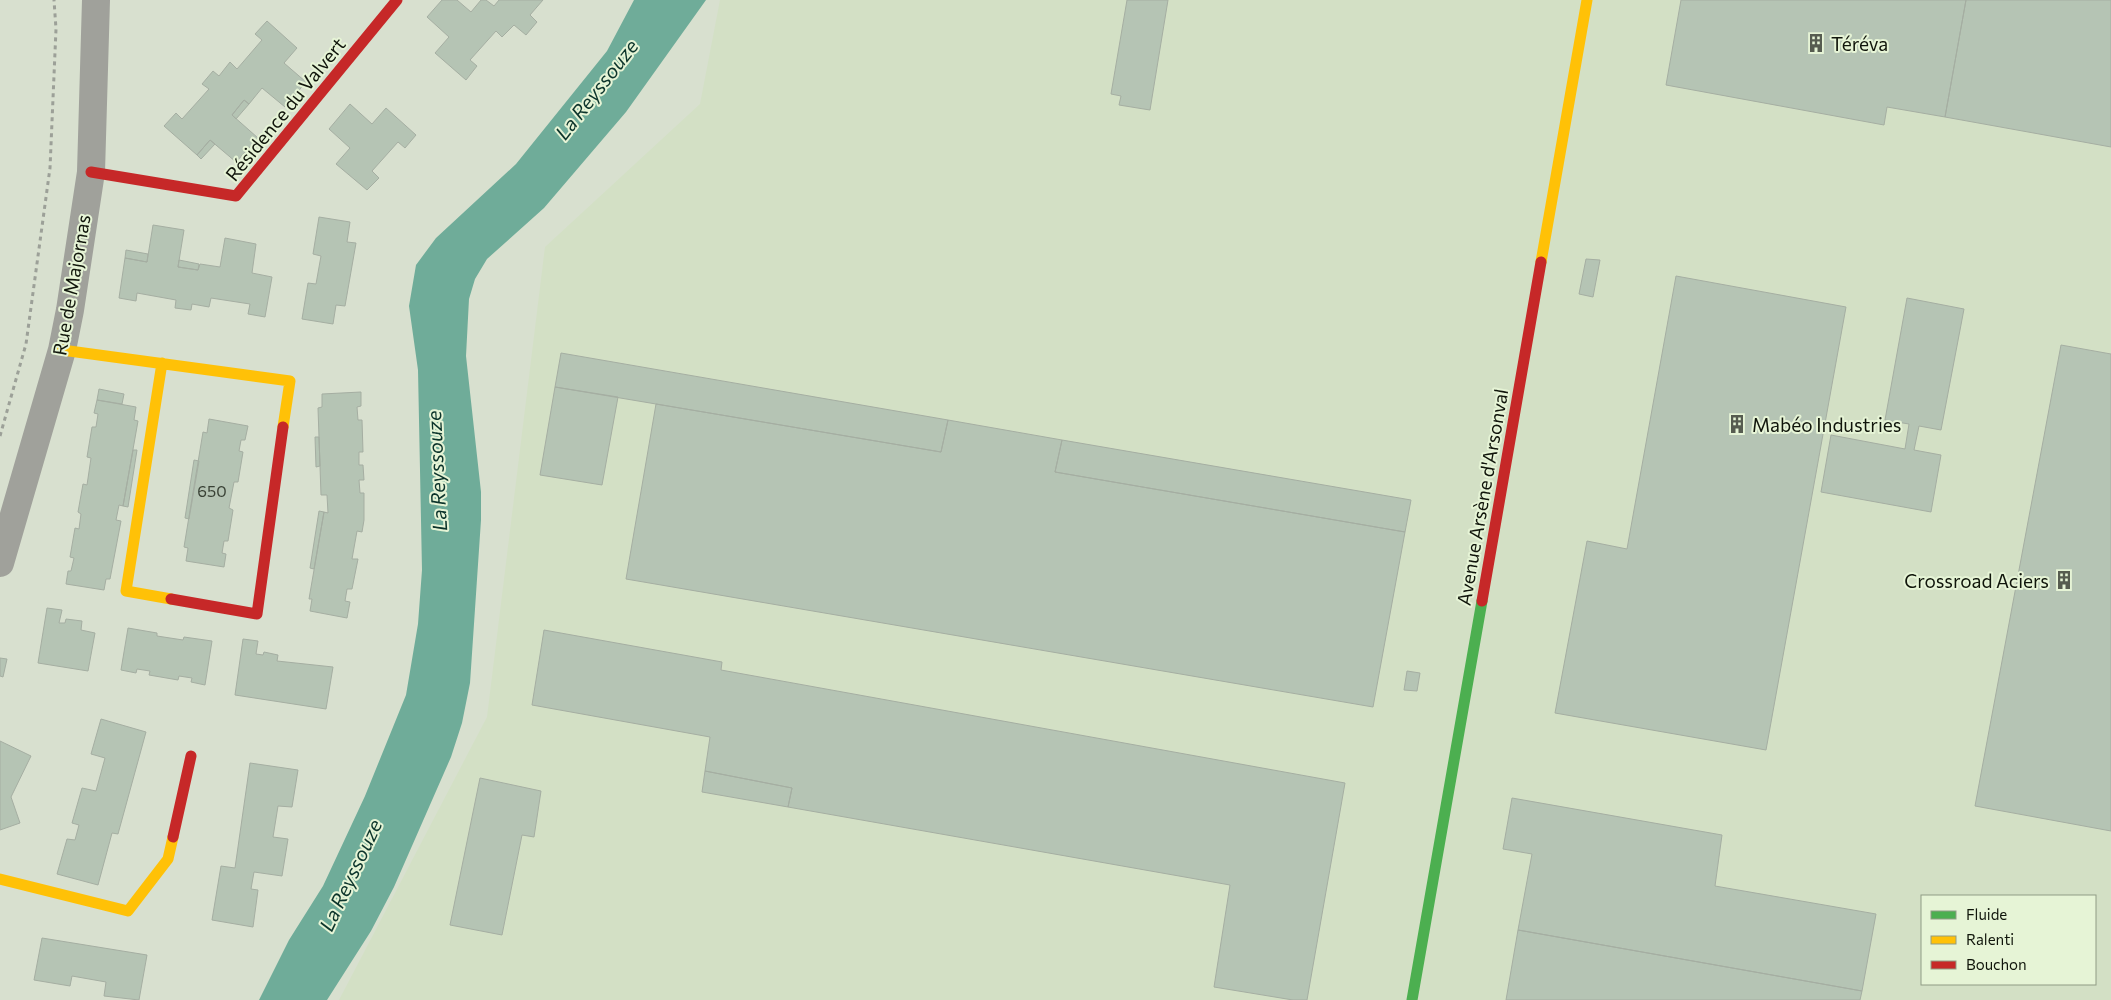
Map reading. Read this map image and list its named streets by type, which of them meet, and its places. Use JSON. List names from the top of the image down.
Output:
{
  "streets": {
    "street": ["Résidence du Valvert", "Rue de Majornas", "Avenue Arsène d'Arsonval"]
  },
  "crossings": [
    ["Résidence du Valvert", "Rue de Majornas"]
  ],
  "water": ["La Reyssouze"],
  "places": {
    "building": ["Téréva", "Mabéo Industries", "Crossroad Aciers"]
  },
  "house_numbers": ["650"],
  "legend": ["Fluide", "Ralenti", "Bouchon"]
}
